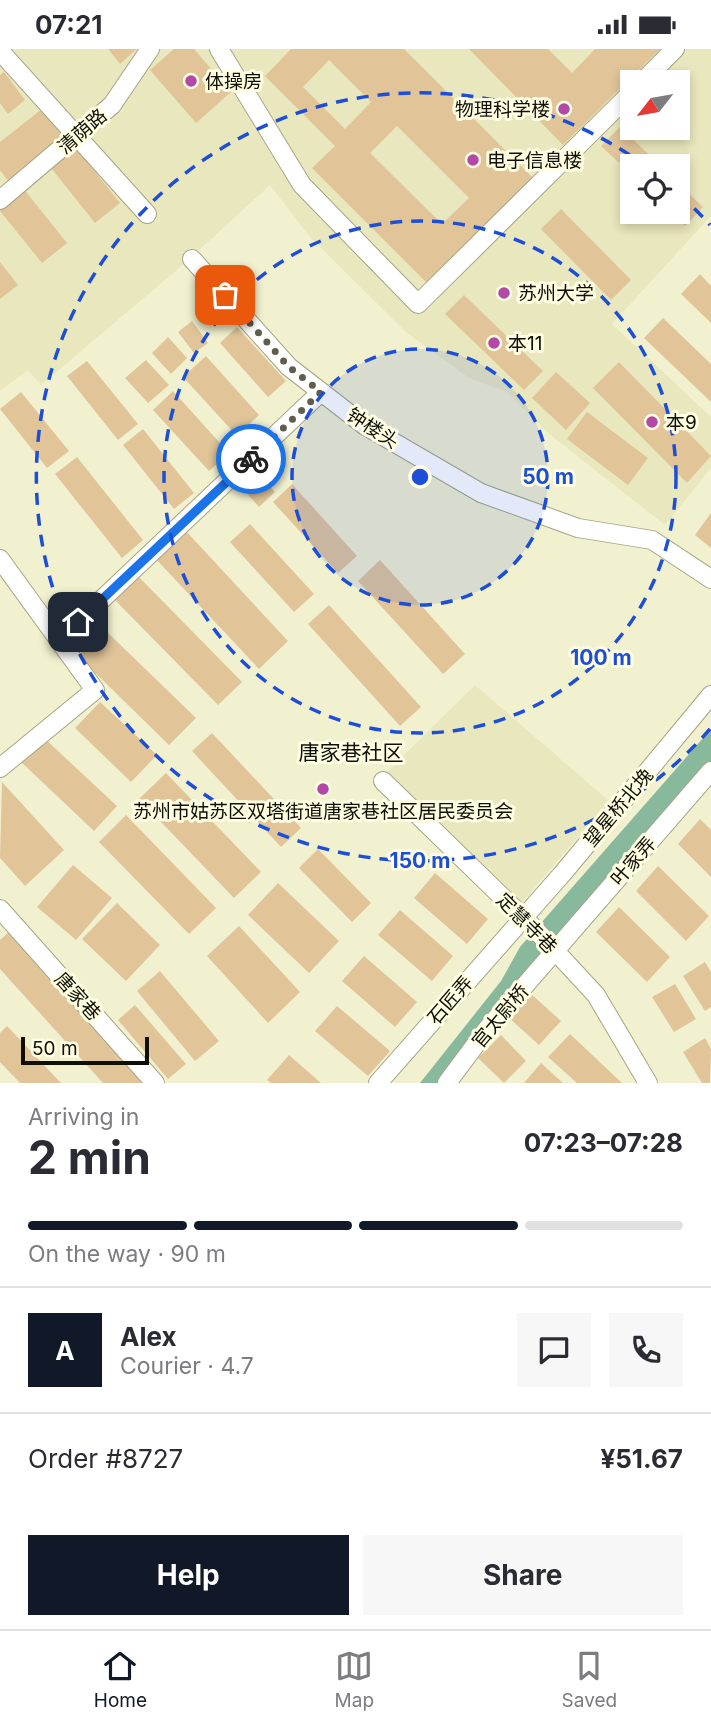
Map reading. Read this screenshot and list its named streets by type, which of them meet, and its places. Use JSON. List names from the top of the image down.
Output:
{
  "streets": {
    "street": [
      "清荫路",
      "钟楼头",
      "望星桥北堍",
      "叶家弄",
      "定慧寺巷",
      "唐家巷",
      "石匠弄",
      "官太尉桥"
    ]
  },
  "crossings": [
    ["望星桥北堍", "定慧寺巷"],
    ["望星桥北堍", "石匠弄"],
    ["叶家弄", "定慧寺巷"],
    ["叶家弄", "官太尉桥"],
    ["定慧寺巷", "石匠弄"],
    ["定慧寺巷", "官太尉桥"]
  ],
  "districts": ["唐家巷社区"],
  "places": [
    "体操房",
    "物理科学楼",
    "电子信息楼",
    "苏州大学",
    "本11",
    "本9",
    "苏州市姑苏区双塔街道唐家巷社区居民委员会"
  ],
  "scale_bar": "50 m",
  "north": "bottom left",
  "page": {
    "status": "07:21",
    "scale": "50 m",
    "heading": ["2 min", "Arriving in", "07:23–07:28"],
    "panel": [
      "Alex",
      "Courier · 4.7",
      "Order #8727",
      "¥51.67"
    ],
    "bar": "On the way · 90 m",
    "round": "A",
    "buttons": ["Help", "Share"],
    "tabs": ["Home", "Map", "Saved"]
  },
  "rings": ["50 m", "100 m", "150 m"]
}
